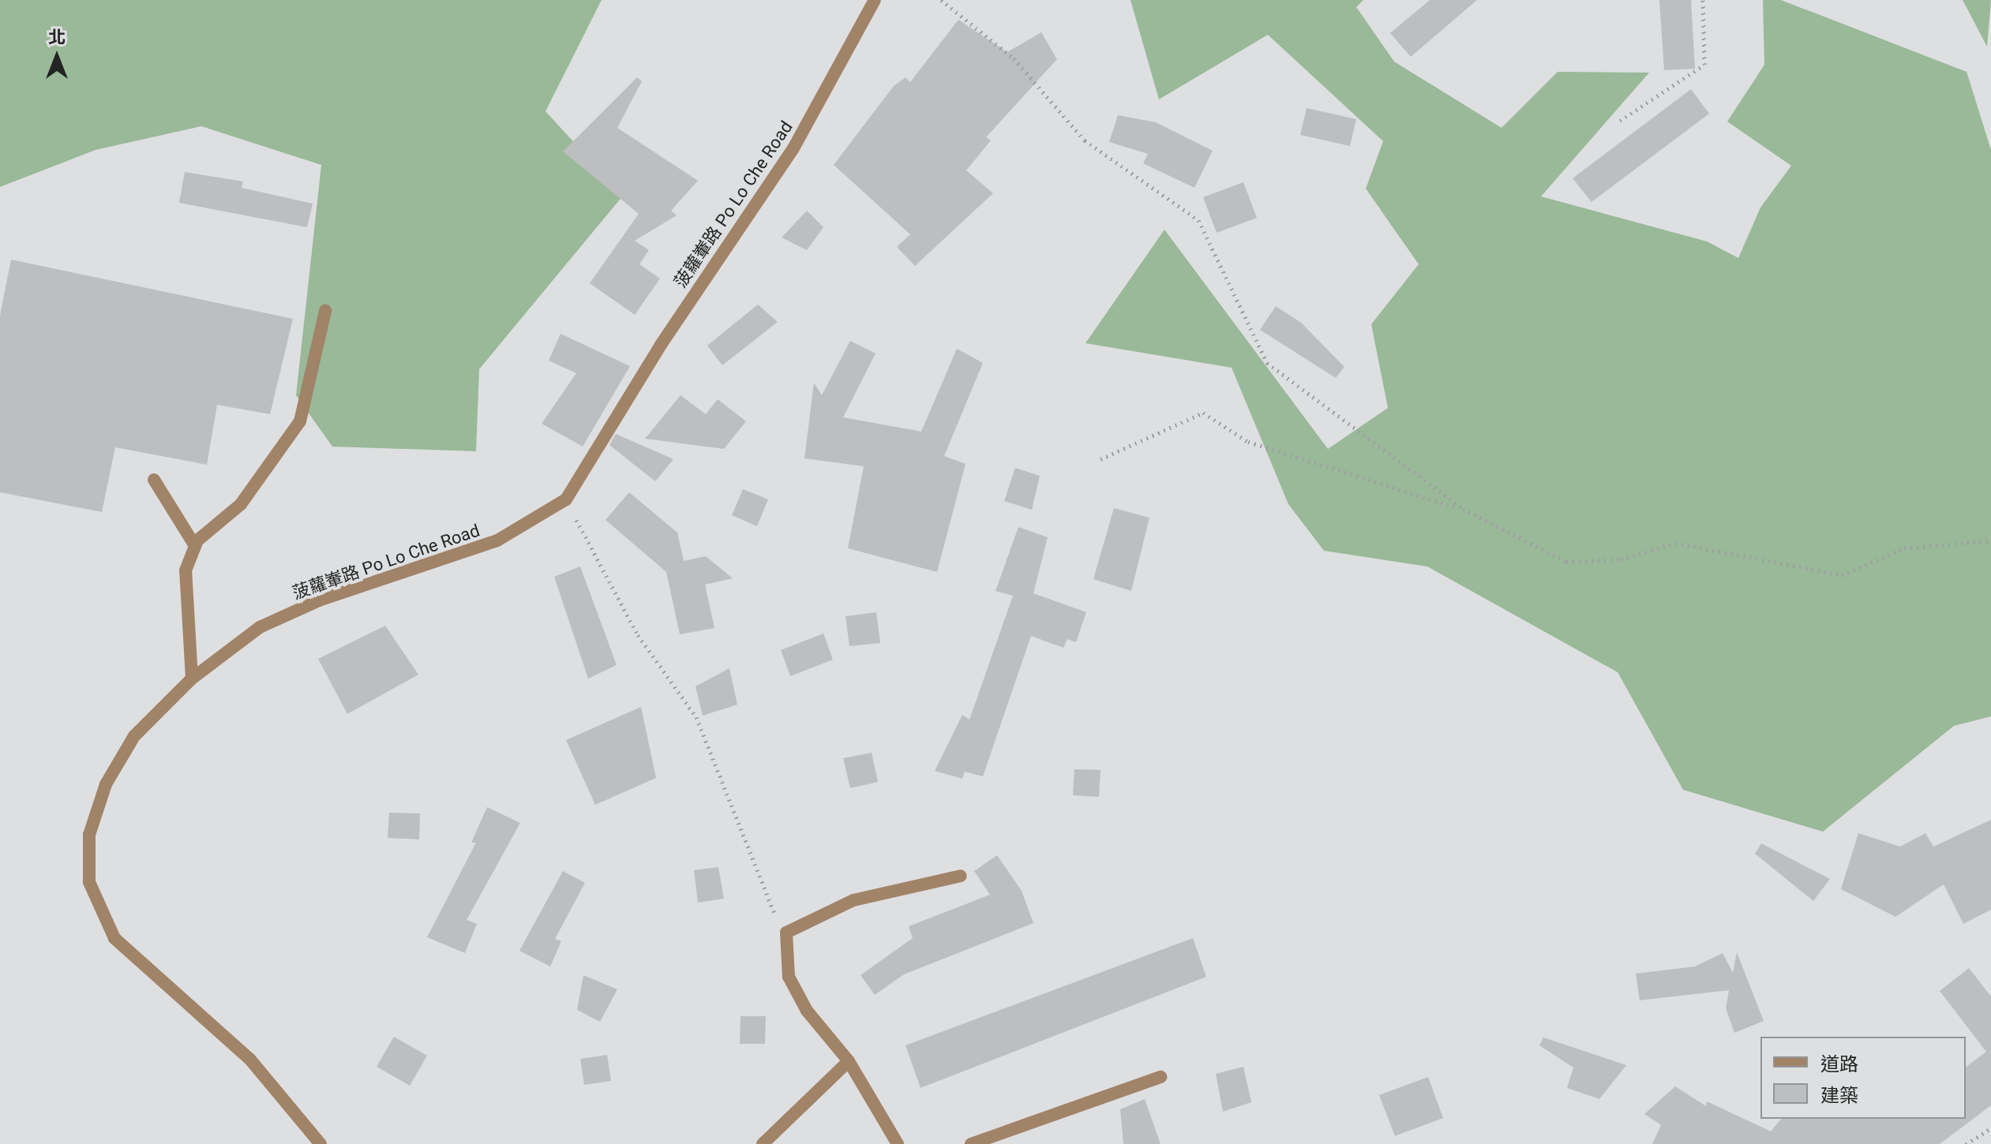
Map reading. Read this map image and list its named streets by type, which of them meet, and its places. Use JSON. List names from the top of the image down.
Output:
{
  "streets": {
    "street": ["菠蘿輋路 Po Lo Che Road"]
  },
  "legend": ["道路", "建築"],
  "north": "top"
}
